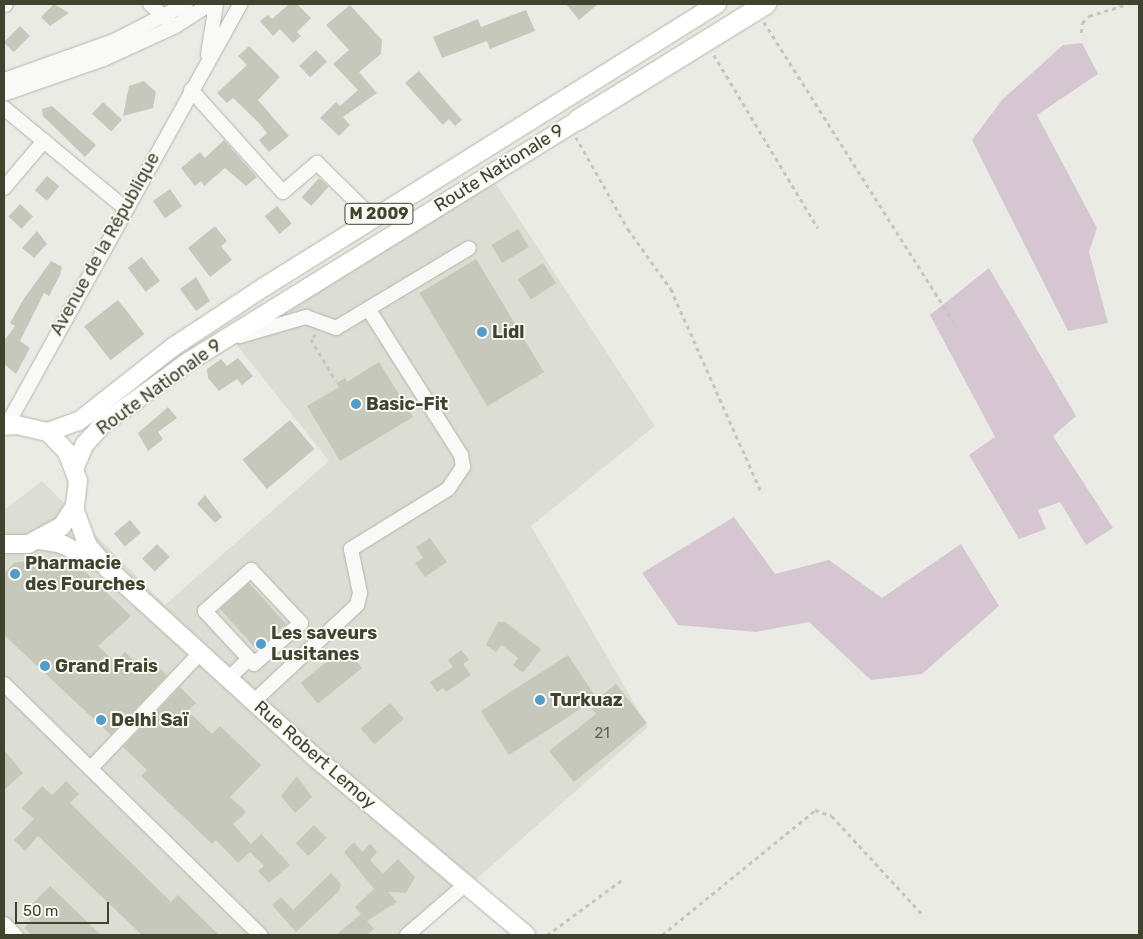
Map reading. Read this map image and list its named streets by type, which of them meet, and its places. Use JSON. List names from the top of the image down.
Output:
{
  "streets": {
    "highway": ["Route Nationale 9", "M 2009"],
    "main road": ["Rue Robert Lemoy"],
    "street": ["Avenue de la République"]
  },
  "places": [
    "Lidl",
    "Basic-Fit",
    "Pharmacie des Fourches",
    "Les saveurs Lusitanes",
    "Grand Frais",
    "Turkuaz",
    "Delhi Saï"
  ],
  "house_numbers": ["21"],
  "scale_bar": "50 m"
}
